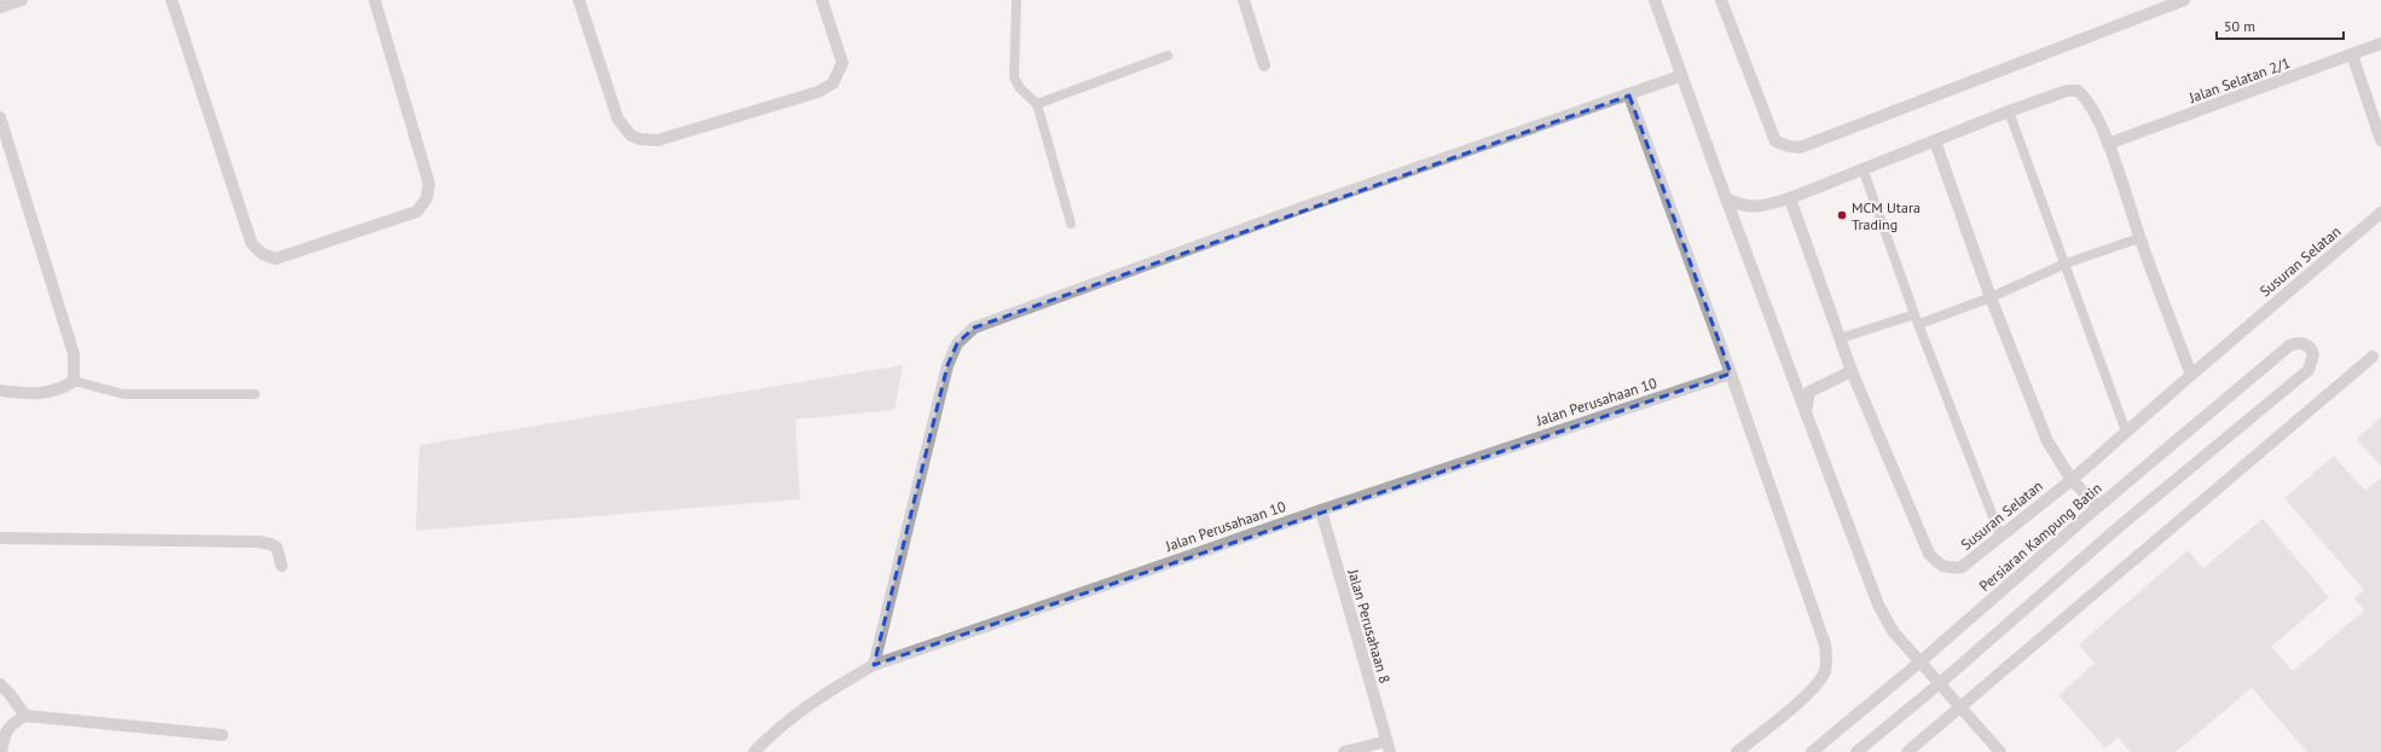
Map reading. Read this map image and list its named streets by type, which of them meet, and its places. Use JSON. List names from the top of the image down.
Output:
{
  "streets": {
    "street": [
      "Jalan Selatan 2/1",
      "Susuran Selatan",
      "Jalan Perusahaan 10",
      "Persiaran Kampung Batin",
      "Jalan Perusahaan 8"
    ]
  },
  "crossings": [
    ["Jalan Perusahaan 10", "Jalan Perusahaan 8"]
  ],
  "places": ["MCM Utara Trading"],
  "scale_bar": "50 m"
}
